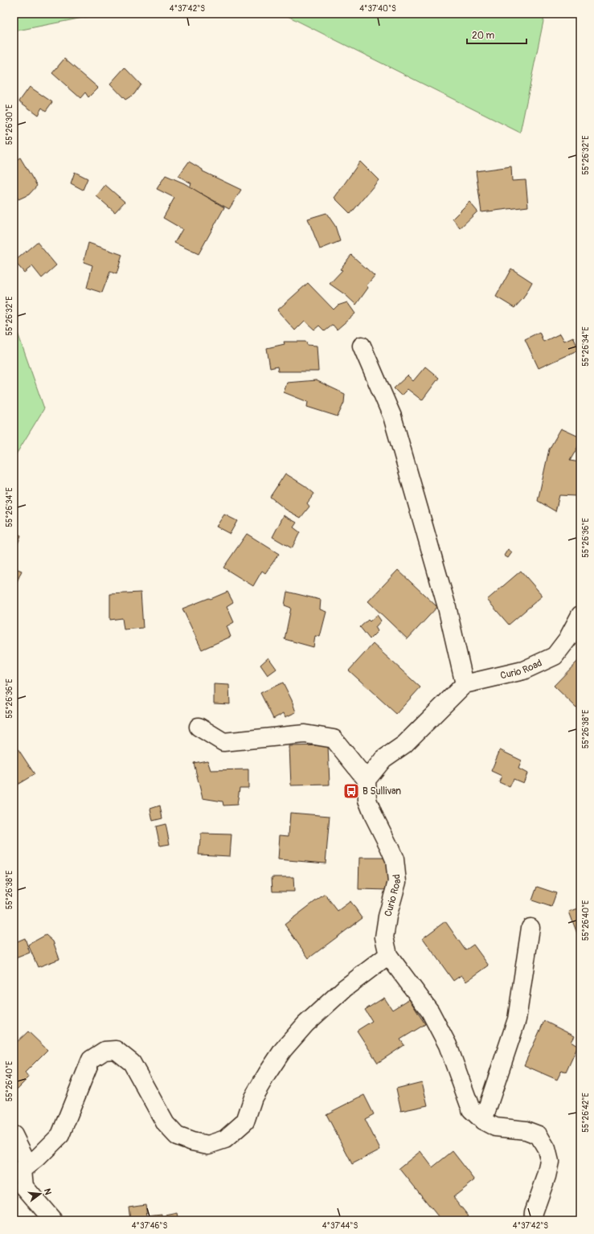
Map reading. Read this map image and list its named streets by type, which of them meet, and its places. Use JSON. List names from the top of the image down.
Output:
{
  "streets": {
    "street": ["Curio Road"]
  },
  "places": {
    "bus stop": ["B Sullivan"]
  },
  "scale_bar": "20 m",
  "north": "right",
  "coordinates": [
    "4°37'42\"S",
    "4°37'40\"S",
    "55°26'30\"E",
    "55°26'32\"E",
    "55°26'34\"E",
    "55°26'36\"E",
    "55°26'38\"E",
    "55°26'40\"E",
    "55°26'42\"E",
    "4°37'46\"S",
    "4°37'44\"S"
  ]
}
